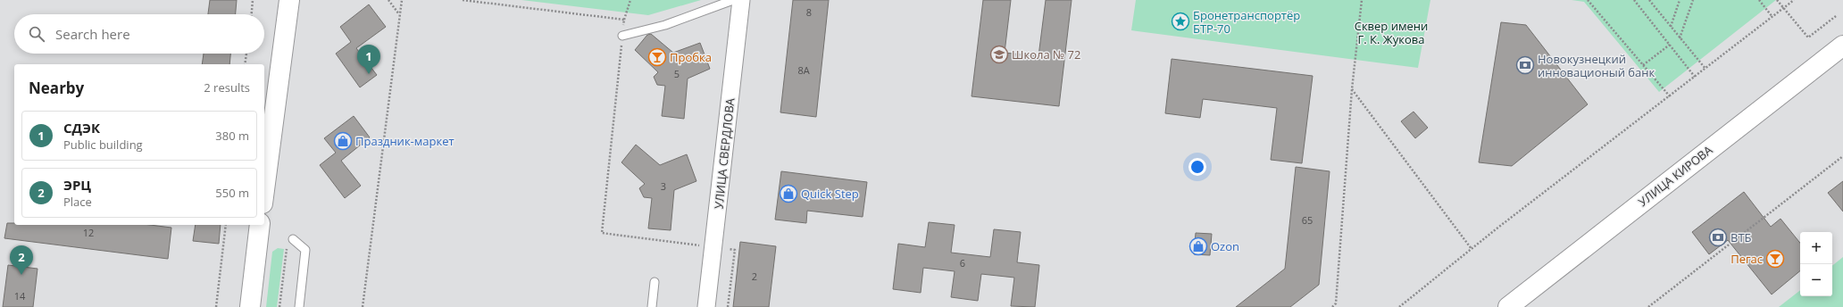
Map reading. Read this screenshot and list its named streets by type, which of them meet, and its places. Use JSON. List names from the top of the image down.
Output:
{
  "streets": {
    "main road": ["УЛИЦА КИРОВА"],
    "street": ["УЛИЦА СВЕРДЛОВА"]
  },
  "parks": ["Сквер имени Г. К. Жукова"],
  "places": {
    "place": ["Бронетранспортёр БТР-70"],
    "school or university": ["Школа № 72"],
    "bar": ["Пробка", "Пегас"],
    "bank": ["Новокузнецкий инновационый банк", "ВТБ"],
    "shop": ["Праздник-маркет", "Quick Step", "Ozon"]
  },
  "house_numbers": [
    "8",
    "8А",
    "5",
    "3",
    "65",
    "12",
    "6",
    "2",
    "14"
  ],
  "page": {
    "search": "Search here",
    "pins": ["1", "2"],
    "heading": ["Nearby", "2 results"],
    "list": [
      {
        "mark": "1",
        "name": "СДЭК",
        "note": "Public building",
        "value": "380 m"
      },
      {
        "mark": "2",
        "name": "ЭРЦ",
        "note": "Place",
        "value": "550 m"
      }
    ],
    "map_buttons": ["+", "−"]
  }
}
